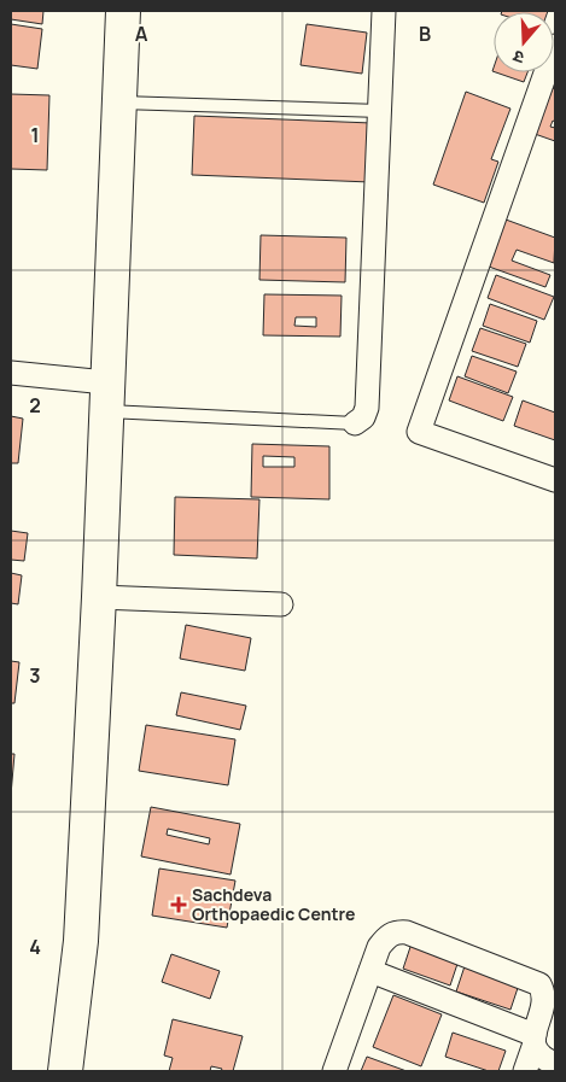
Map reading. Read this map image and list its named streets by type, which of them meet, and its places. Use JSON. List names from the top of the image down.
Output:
{
  "places": {
    "health": ["Sachdeva Orthopaedic Centre"]
  },
  "north": "bottom",
  "grid": {
    "columns": ["A", "B"],
    "rows": [
      "1",
      "2",
      "3",
      "4"
    ]
  }
}
